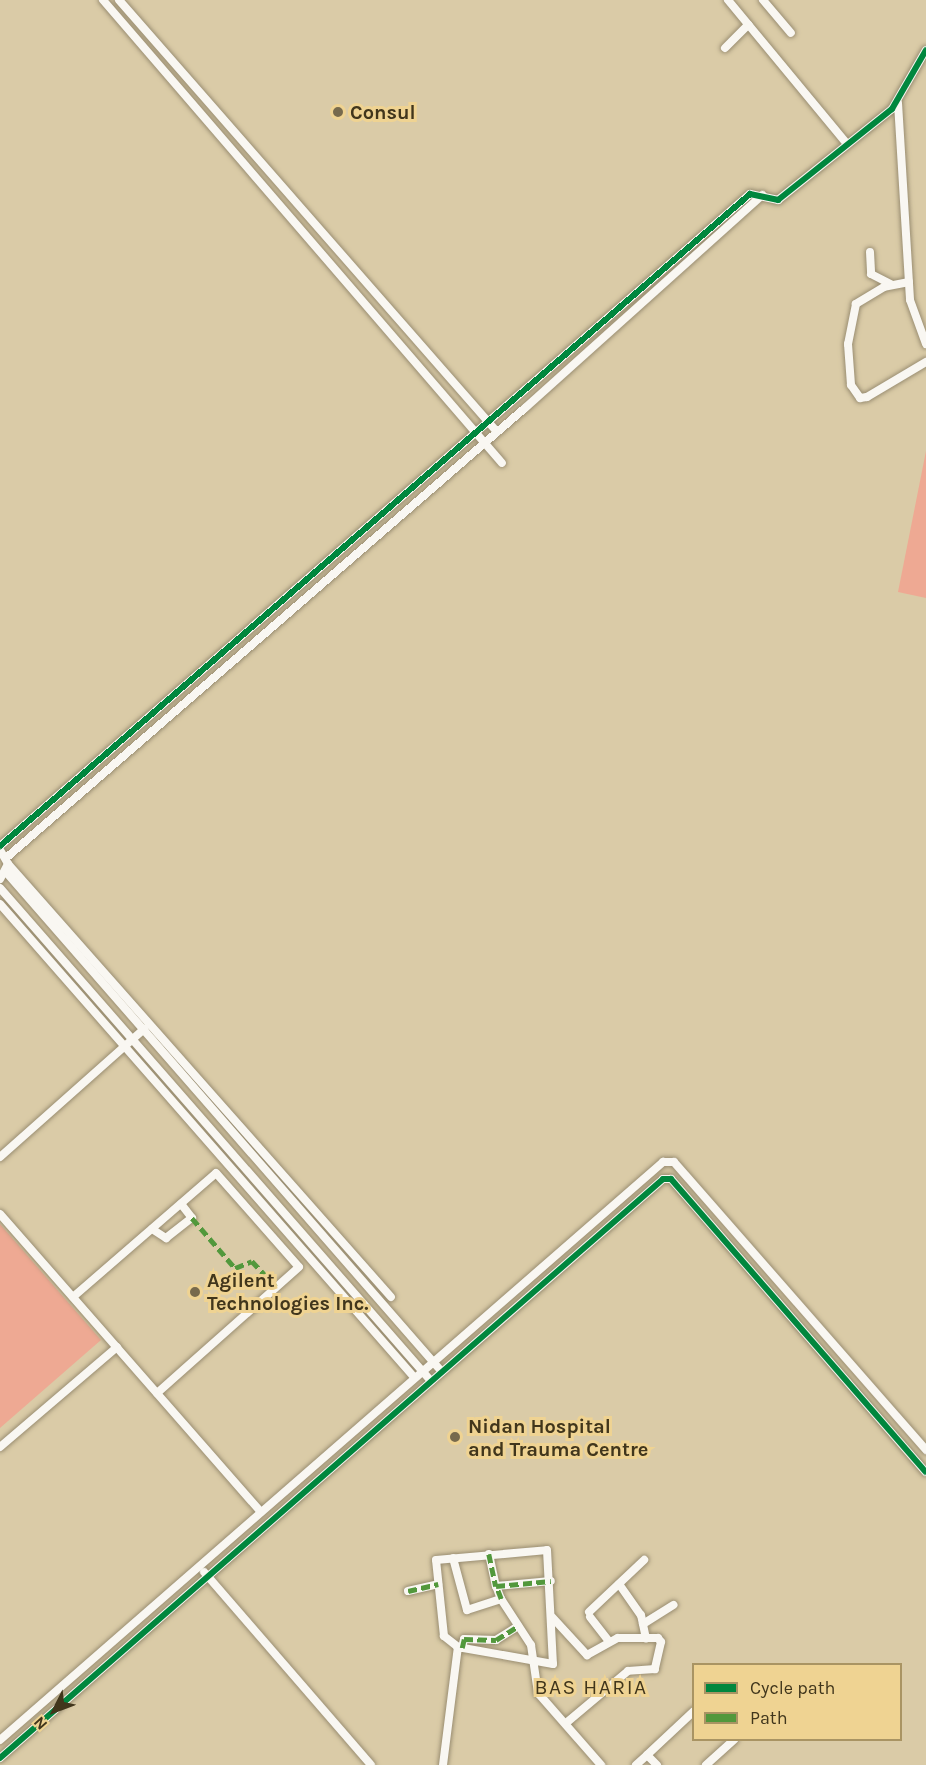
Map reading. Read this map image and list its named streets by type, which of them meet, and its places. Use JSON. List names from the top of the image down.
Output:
{
  "districts": ["BAS HARIA"],
  "places": ["Consul", "Agilent Technologies Inc.", "Nidan Hospital and Trauma Centre"],
  "legend": ["Cycle path", "Path"],
  "north": "bottom left"
}
